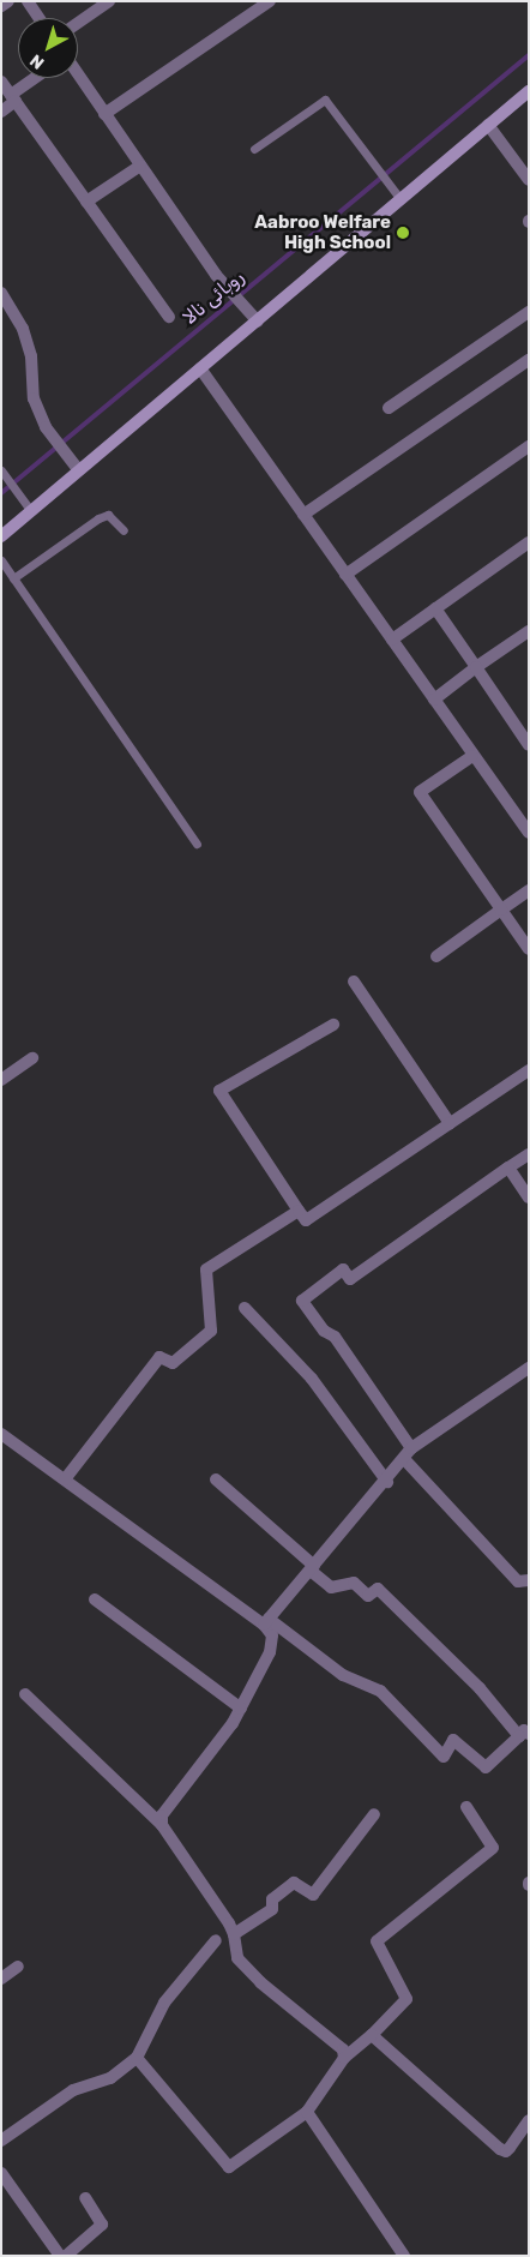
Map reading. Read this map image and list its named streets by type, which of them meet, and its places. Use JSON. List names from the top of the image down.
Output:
{
  "water": ["روہائی نالا"],
  "places": ["Aabroo Welfare High School"],
  "north": "bottom left"
}
